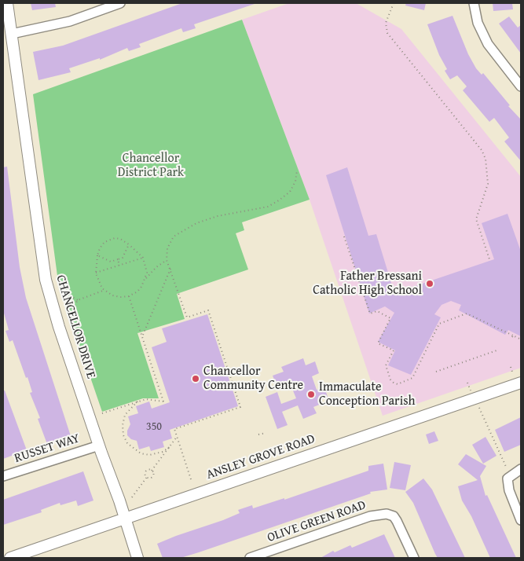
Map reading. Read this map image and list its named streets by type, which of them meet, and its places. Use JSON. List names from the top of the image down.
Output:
{
  "streets": {
    "street": [
      "CHANCELLOR DRIVE",
      "RUSSET WAY",
      "ANSLEY GROVE ROAD",
      "OLIVE GREEN ROAD"
    ]
  },
  "crossings": [
    ["CHANCELLOR DRIVE", "RUSSET WAY"],
    ["CHANCELLOR DRIVE", "ANSLEY GROVE ROAD"]
  ],
  "parks": ["Chancellor District Park"],
  "places": ["Father Bressani Catholic High School", "Chancellor Community Centre", "Immaculate Conception Parish"],
  "house_numbers": ["350"]
}
